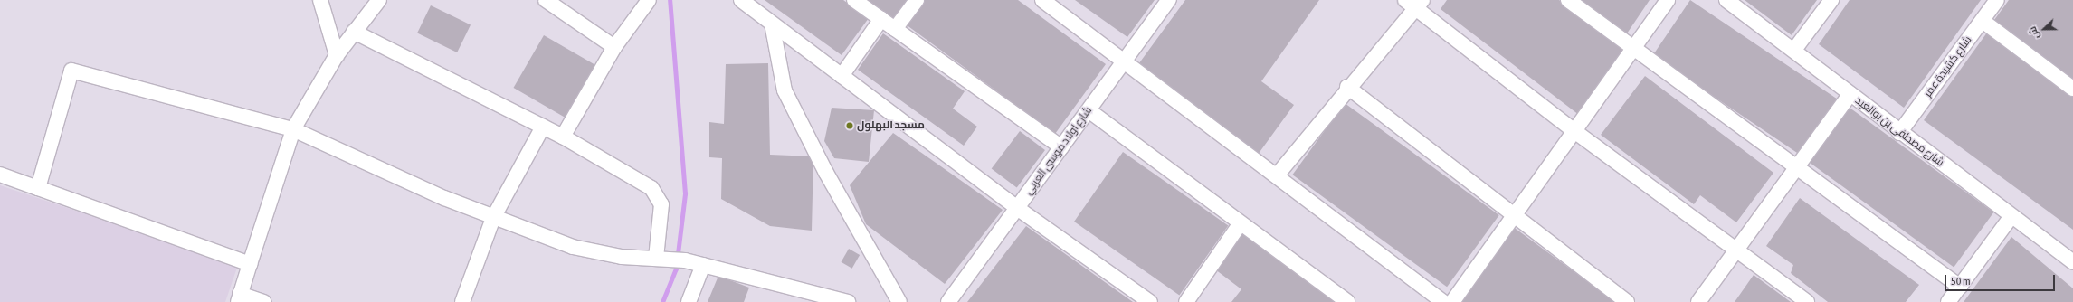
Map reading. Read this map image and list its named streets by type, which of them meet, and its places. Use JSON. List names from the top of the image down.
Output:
{
  "streets": {
    "street": ["شارع كشيدة عمر", "شارع مصطفى بن بوالعيد", "شارع اولاد موسى العربي"]
  },
  "crossings": [
    ["شارع كشيدة عمر", "شارع مصطفى بن بوالعيد"]
  ],
  "places": ["مسجد البهلول"],
  "scale_bar": "50 m",
  "north": "left"
}
